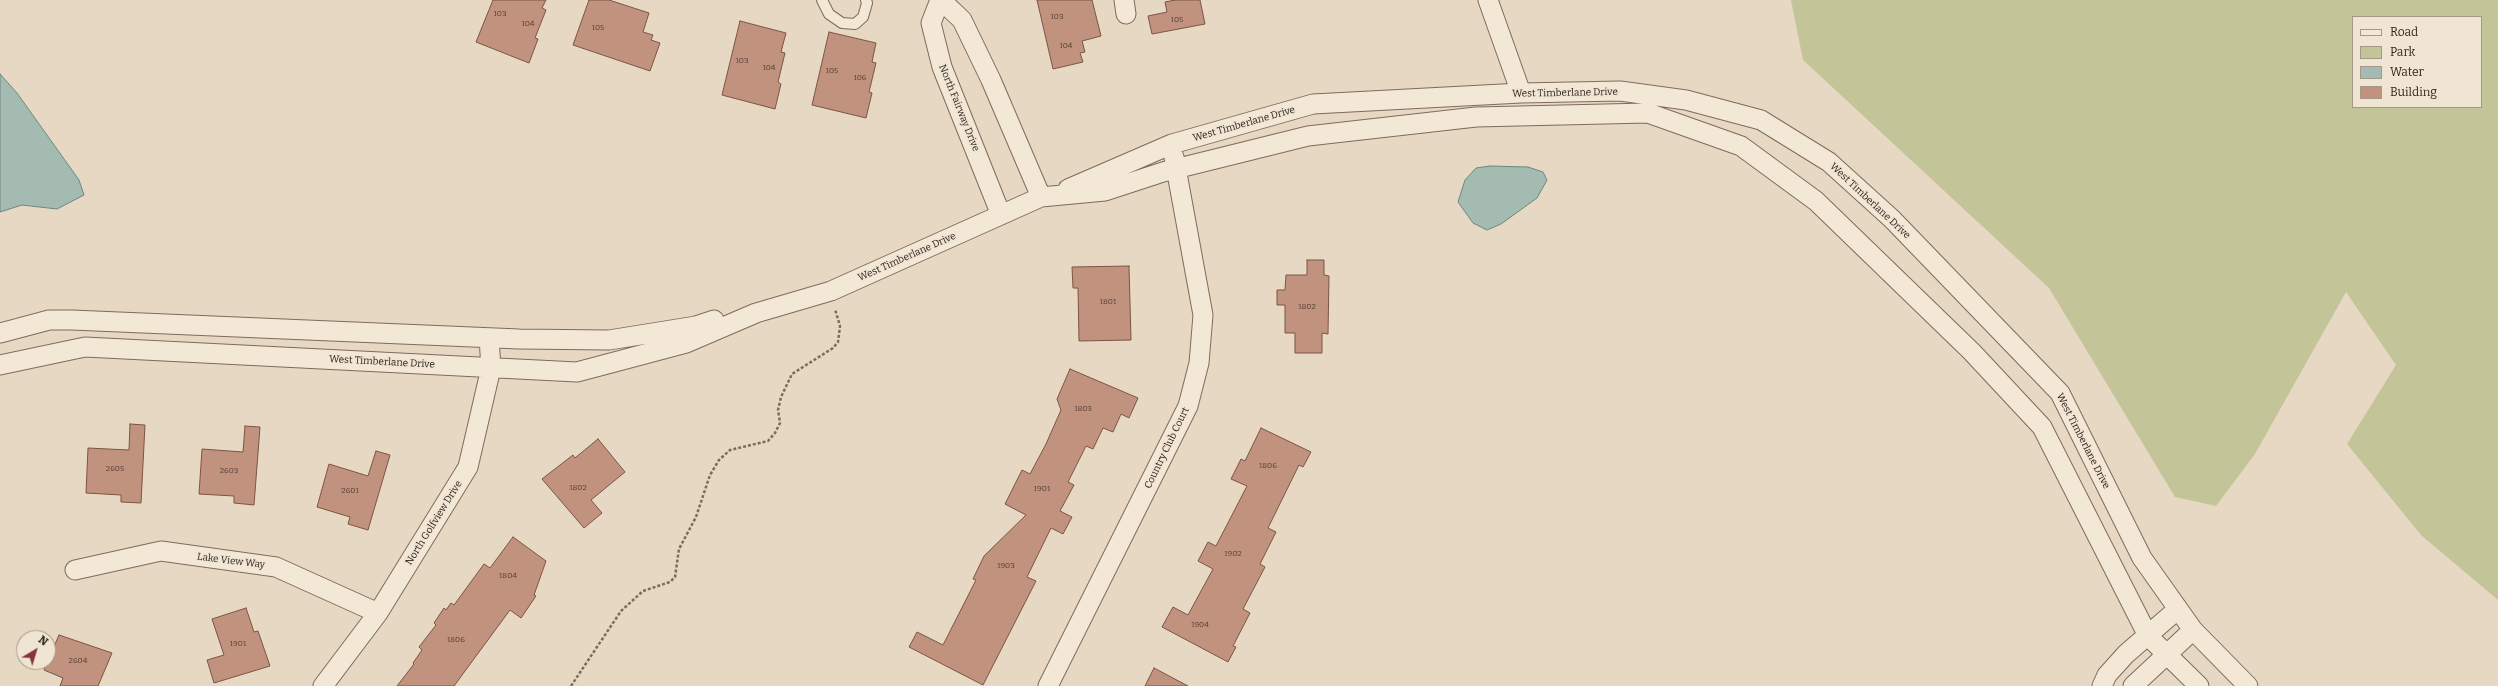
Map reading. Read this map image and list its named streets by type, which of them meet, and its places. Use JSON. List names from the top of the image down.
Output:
{
  "streets": {
    "street": [
      "West Timberlane Drive",
      "North Fairway Drive",
      "Country Club Court",
      "North Golfview Drive",
      "Lake View Way"
    ]
  },
  "crossings": [
    ["West Timberlane Drive", "North Fairway Drive"],
    ["West Timberlane Drive", "Country Club Court"],
    ["West Timberlane Drive", "North Golfview Drive"],
    ["North Golfview Drive", "Lake View Way"]
  ],
  "house_numbers": [
    "103",
    "103",
    "105",
    "104",
    "105",
    "104",
    "103",
    "104",
    "105",
    "106",
    "1801",
    "1802",
    "1803",
    "1806",
    "2605",
    "2603",
    "1802",
    "1901",
    "2601",
    "1902",
    "1903",
    "1804",
    "1904",
    "1806",
    "1901",
    "2604"
  ],
  "legend": [
    "Road",
    "Park",
    "Water",
    "Building"
  ],
  "north": "top right"
}
